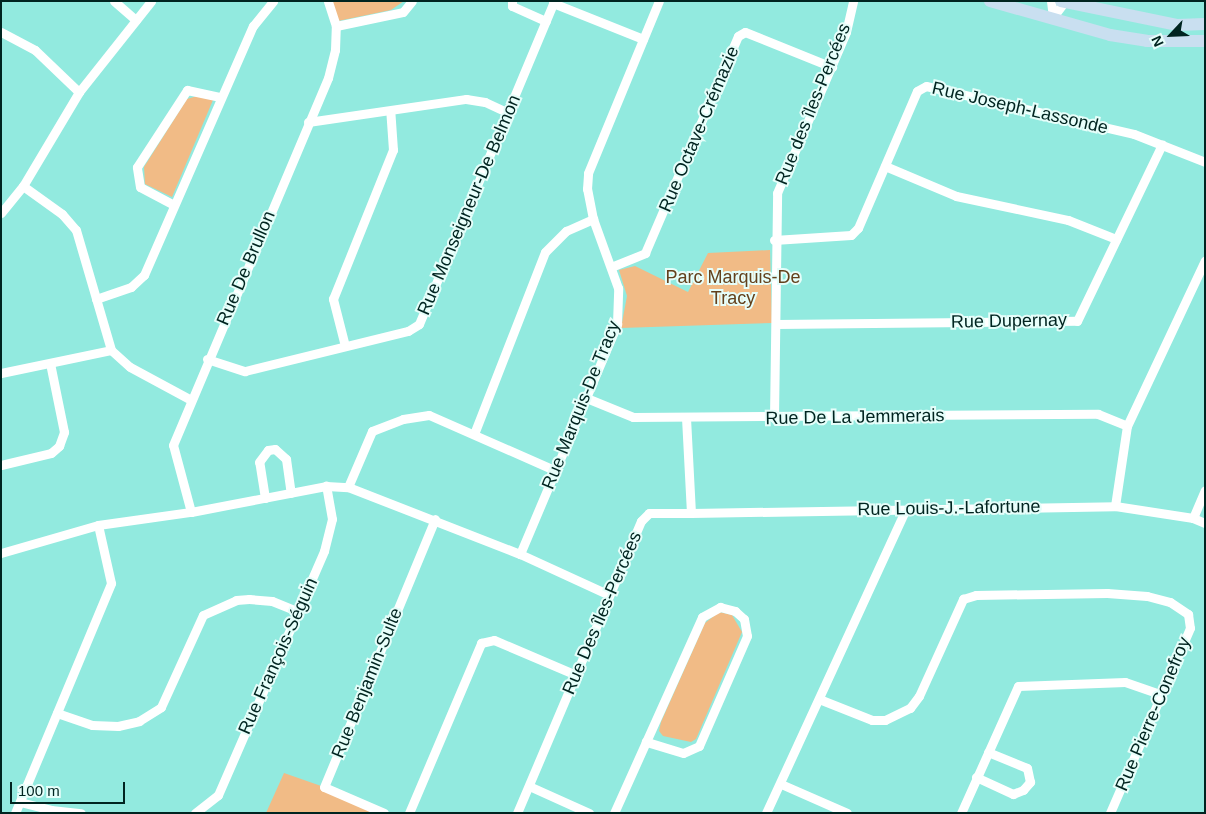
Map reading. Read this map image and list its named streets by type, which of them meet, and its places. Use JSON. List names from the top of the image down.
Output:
{
  "streets": {
    "street": [
      "Rue des îles-Percées",
      "Rue Joseph-Lassonde",
      "Rue Octave-Crémazie",
      "Rue Monseigneur-De Belmon",
      "Rue De Brullon",
      "Rue Dupernay",
      "Rue Marquis-De Tracy",
      "Rue De La Jemmerais",
      "Rue Louis-J.-Lafortune",
      "Rue Des îles-Percées",
      "Rue François-Séguin",
      "Rue Benjamin-Sulte",
      "Rue Pierre-Conefroy"
    ]
  },
  "crossings": [
    ["Rue des îles-Percées", "Rue Joseph-Lassonde"],
    ["Rue des îles-Percées", "Rue Octave-Crémazie"],
    ["Rue des îles-Percées", "Rue Dupernay"],
    ["Rue des îles-Percées", "Rue De La Jemmerais"],
    ["Rue Joseph-Lassonde", "Rue Dupernay"],
    ["Rue Octave-Crémazie", "Rue Marquis-De Tracy"],
    ["Rue Monseigneur-De Belmon", "Rue De Brullon"],
    ["Rue Monseigneur-De Belmon", "Rue Marquis-De Tracy"],
    ["Rue Marquis-De Tracy", "Rue De La Jemmerais"],
    ["Rue Louis-J.-Lafortune", "Rue Des îles-Percées"]
  ],
  "parks": ["Parc Marquis-De Tracy"],
  "scale_bar": "100 m",
  "north": "bottom left"
}
